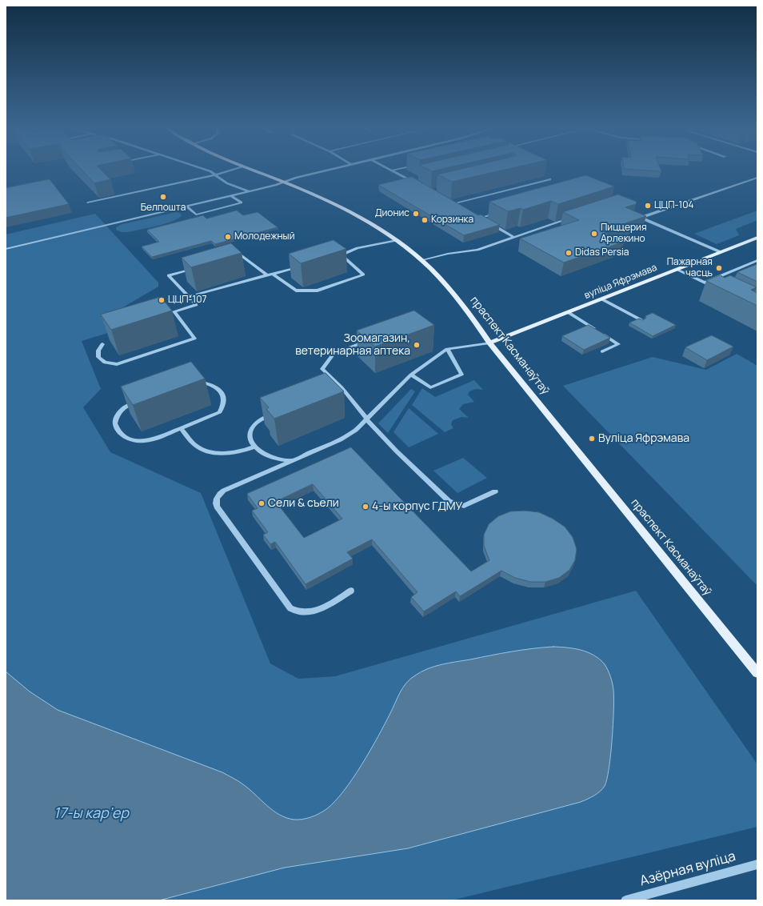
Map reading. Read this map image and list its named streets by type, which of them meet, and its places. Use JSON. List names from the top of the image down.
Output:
{
  "streets": {
    "main road": ["вуліца Яфрэмава", "праспект Касманаўтаў"],
    "street": ["Азёрная вуліца"]
  },
  "crossings": [
    ["вуліца Яфрэмава", "праспект Касманаўтаў"]
  ],
  "water": ["17-ы кар’ер"],
  "places": [
    "Белпошта",
    "ЦЦП-104",
    "Дионис",
    "Корзинка",
    "Пиццерия Арлекино",
    "Молодежный",
    "Didas Persia",
    "Пажарная часць",
    "ЦЦП-107",
    "Зоомагазин, ветеринарная аптека",
    "Вуліца Яфрэмава",
    "Сели & съели",
    "4-ы корпус ГДМУ"
  ]
}
